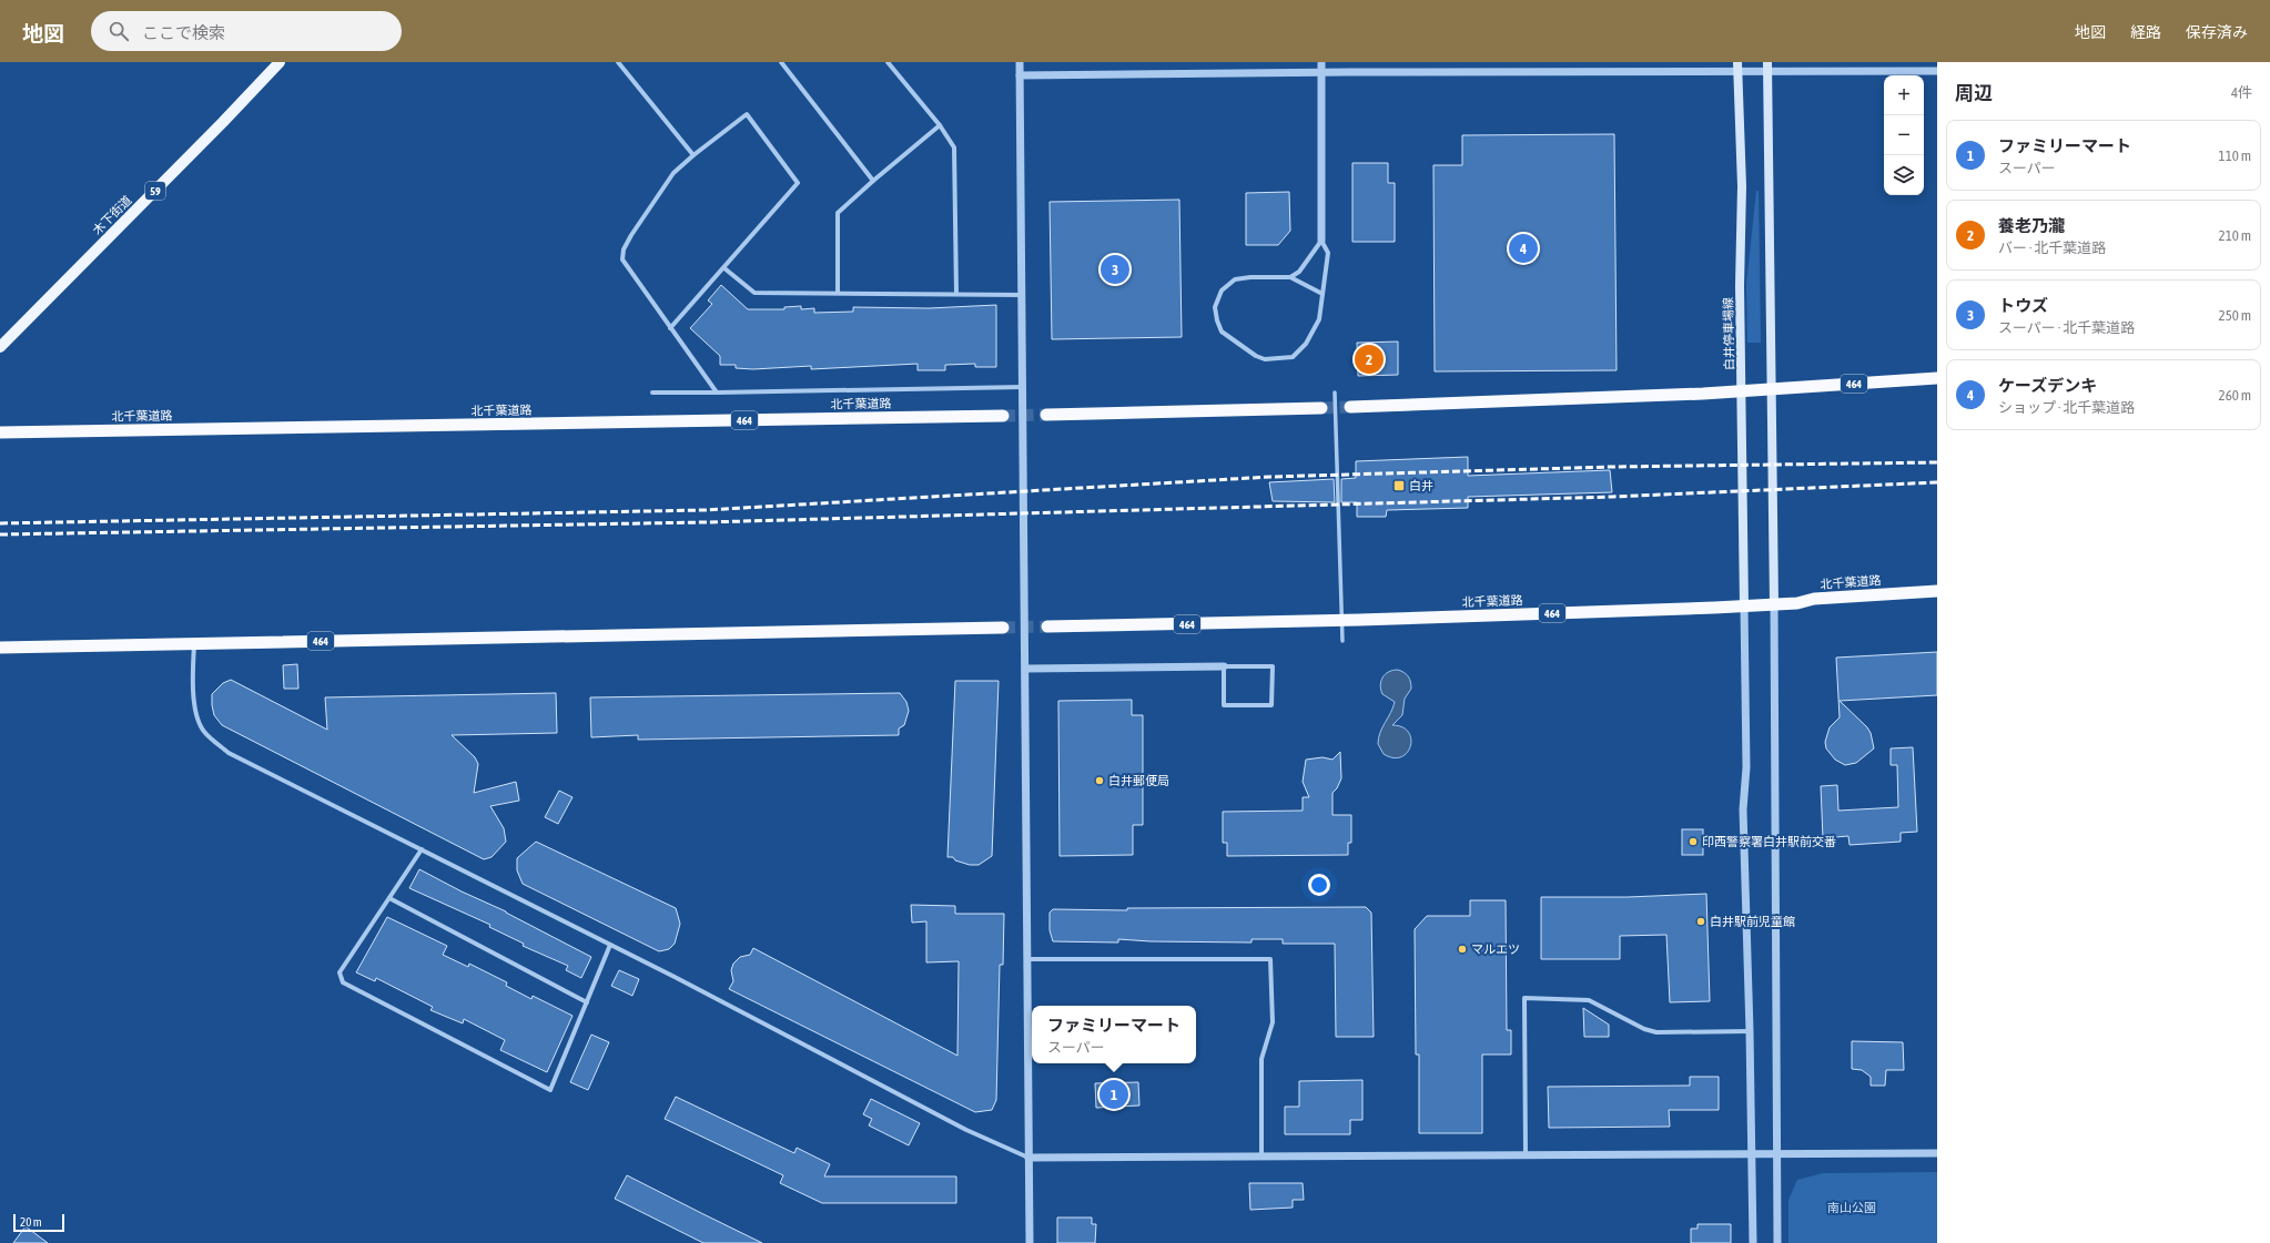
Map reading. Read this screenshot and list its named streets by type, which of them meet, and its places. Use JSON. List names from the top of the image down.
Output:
{
  "streets": {
    "highway": ["464", "北千葉道路"],
    "main road": ["59", "木下街道", "白井停車場線"]
  },
  "crossings": [
    ["白井停車場線", "464"],
    ["白井停車場線", "北千葉道路"]
  ],
  "parks": ["南山公園"],
  "places": {
    "transit": ["白井"],
    "other": [
      "白井郵便局",
      "印西警察署白井駅前交番",
      "白井駅前児童館",
      "マルエツ"
    ]
  },
  "scale_bar": "20 m",
  "page": {
    "header": "地図",
    "search": "ここで検索",
    "nav": ["地図", "経路", "保存済み"],
    "heading": ["周辺", "4件"],
    "map_buttons": ["+", "−"],
    "list": [
      {
        "mark": "1",
        "name": "ファミリーマート",
        "note": "スーパー",
        "value": "110 m"
      },
      {
        "mark": "2",
        "name": "養老乃瀧",
        "note": "バー · 北千葉道路",
        "value": "210 m"
      },
      {
        "mark": "3",
        "name": "トウズ",
        "note": "スーパー · 北千葉道路",
        "value": "250 m"
      },
      {
        "mark": "4",
        "name": "ケーズデンキ",
        "note": "ショップ · 北千葉道路",
        "value": "260 m"
      }
    ],
    "pins": [
      "4",
      "3",
      "2",
      "1"
    ],
    "popup": ["ファミリーマート", "スーパー"],
    "scale": "20 m"
  }
}
